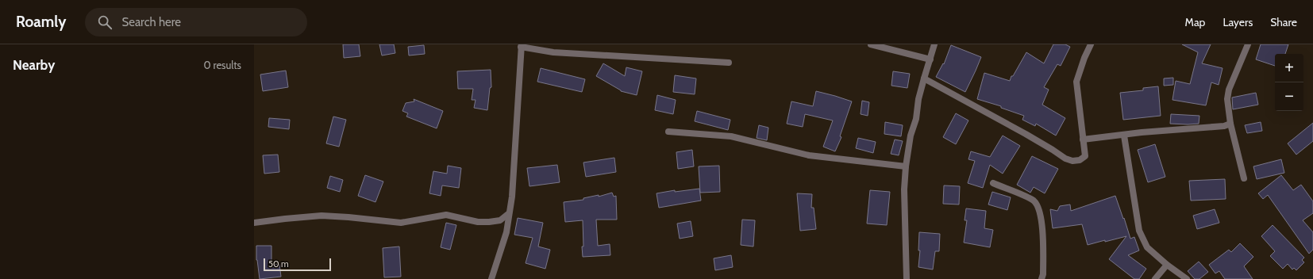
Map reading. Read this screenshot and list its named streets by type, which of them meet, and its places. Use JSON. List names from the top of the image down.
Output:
{
  "scale_bar": "50 m",
  "page": {
    "header": "Roamly",
    "search": "Search here",
    "nav": ["Map", "Layers", "Share"],
    "heading": ["Nearby", "0 results"],
    "map_buttons": ["+", "−"],
    "scale": "50 m"
  }
}
